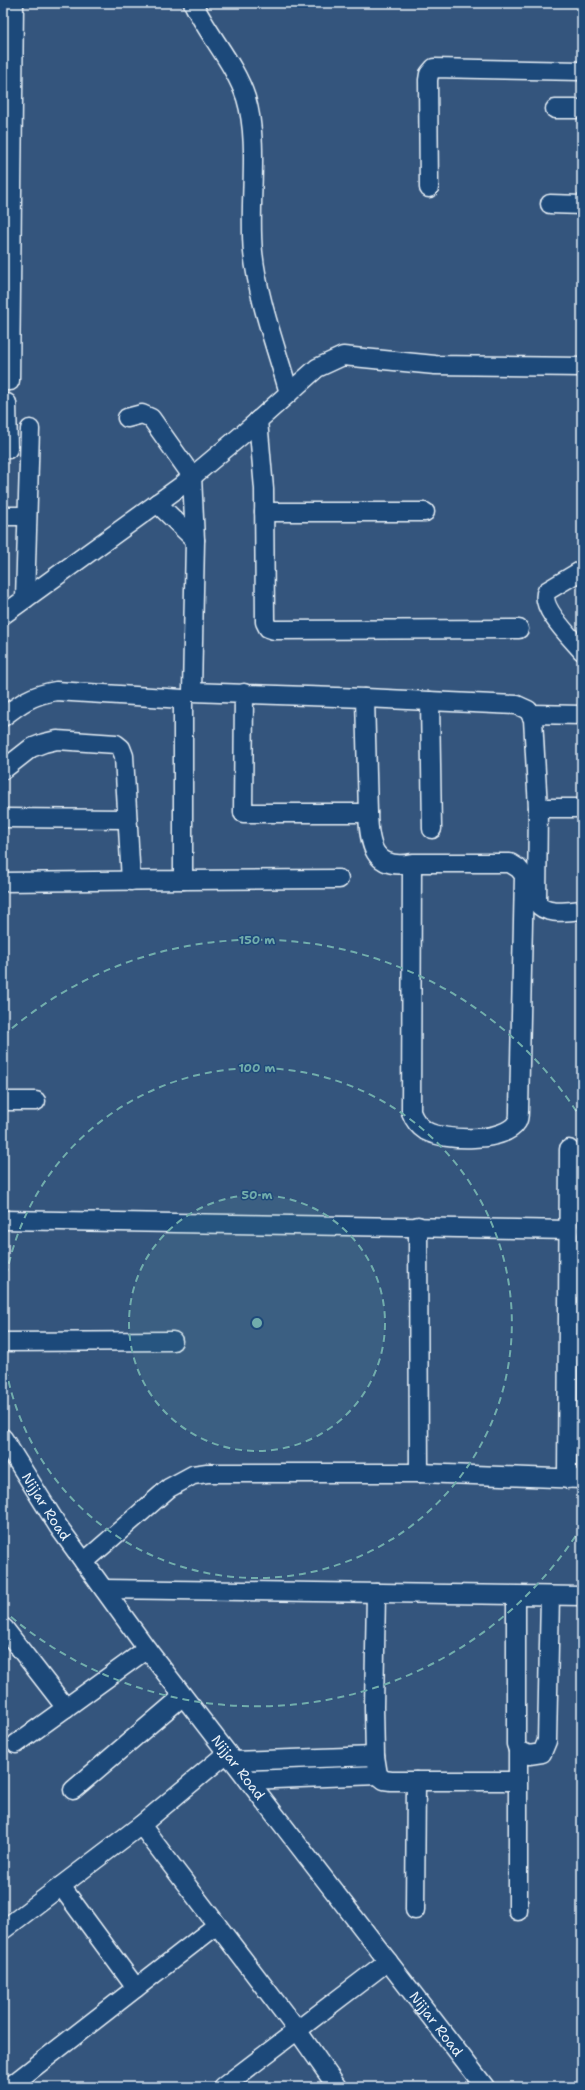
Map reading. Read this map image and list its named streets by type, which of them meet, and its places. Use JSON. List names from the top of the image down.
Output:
{
  "streets": {
    "street": ["Nijjar Road"]
  },
  "rings": ["150 m", "100 m", "50 m"]
}
